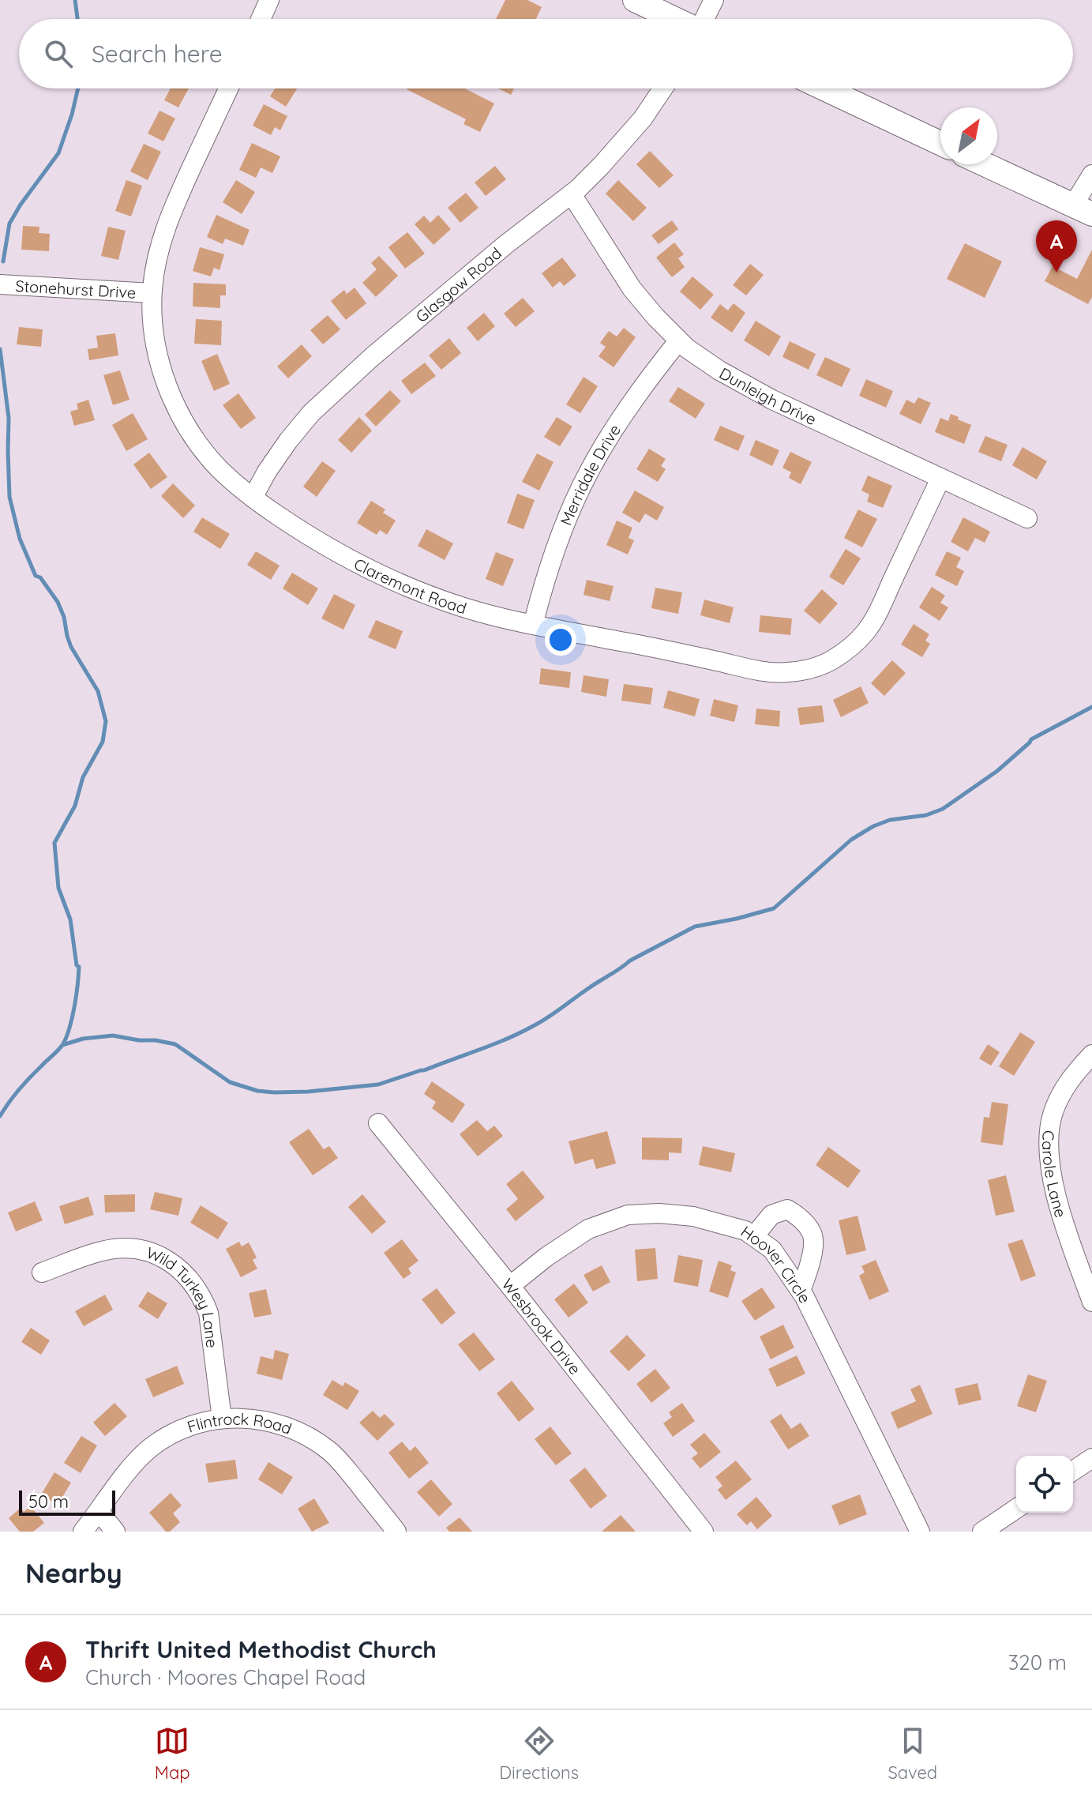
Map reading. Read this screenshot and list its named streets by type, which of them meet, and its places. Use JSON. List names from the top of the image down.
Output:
{
  "streets": {
    "street": [
      "Glasgow Road",
      "Stonehurst Drive",
      "Dunleigh Drive",
      "Merridale Drive",
      "Claremont Road",
      "Carole Lane",
      "Hoover Circle",
      "Wild Turkey Lane",
      "Wesbrook Drive",
      "Flintrock Road"
    ]
  },
  "crossings": [
    ["Glasgow Road", "Dunleigh Drive"],
    ["Glasgow Road", "Claremont Road"],
    ["Stonehurst Drive", "Claremont Road"],
    ["Dunleigh Drive", "Merridale Drive"],
    ["Dunleigh Drive", "Claremont Road"],
    ["Merridale Drive", "Claremont Road"],
    ["Hoover Circle", "Wesbrook Drive"],
    ["Wild Turkey Lane", "Flintrock Road"]
  ],
  "scale_bar": "50 m",
  "north": "top right",
  "page": {
    "search": "Search here",
    "pins": "A",
    "scale": "50 m",
    "heading": "Nearby",
    "list": [
      {
        "mark": "A",
        "name": "Thrift United Methodist Church",
        "note": "Church · Moores Chapel Road",
        "value": "320 m"
      }
    ],
    "nav": ["Map", "Directions", "Saved"]
  }
}
